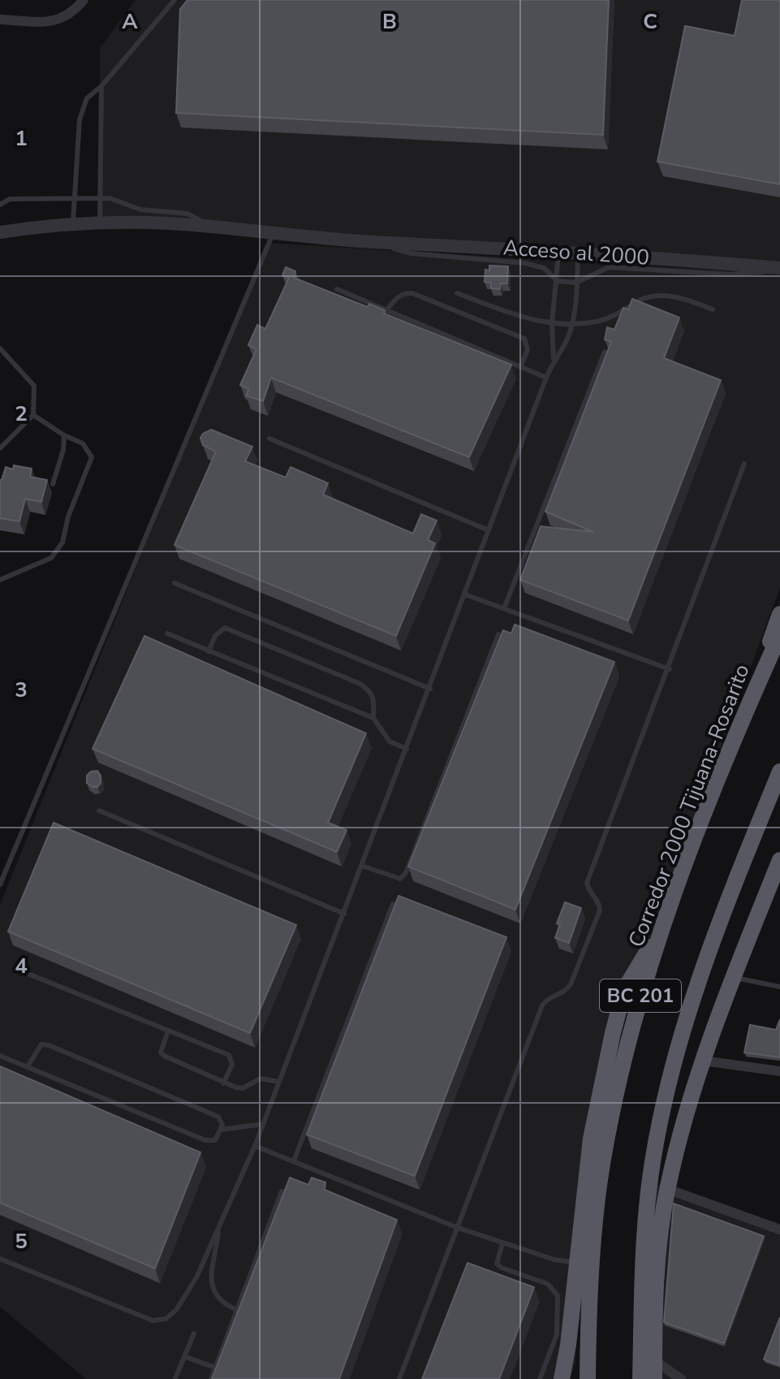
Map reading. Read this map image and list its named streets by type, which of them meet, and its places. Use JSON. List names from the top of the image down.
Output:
{
  "streets": {
    "highway": ["Corredor 2000 Tijuana-Rosarito", "BC 201"],
    "street": ["Acceso al 2000"]
  },
  "grid": {
    "columns": ["A", "B", "C"],
    "rows": [
      "1",
      "2",
      "3",
      "4",
      "5"
    ]
  }
}
